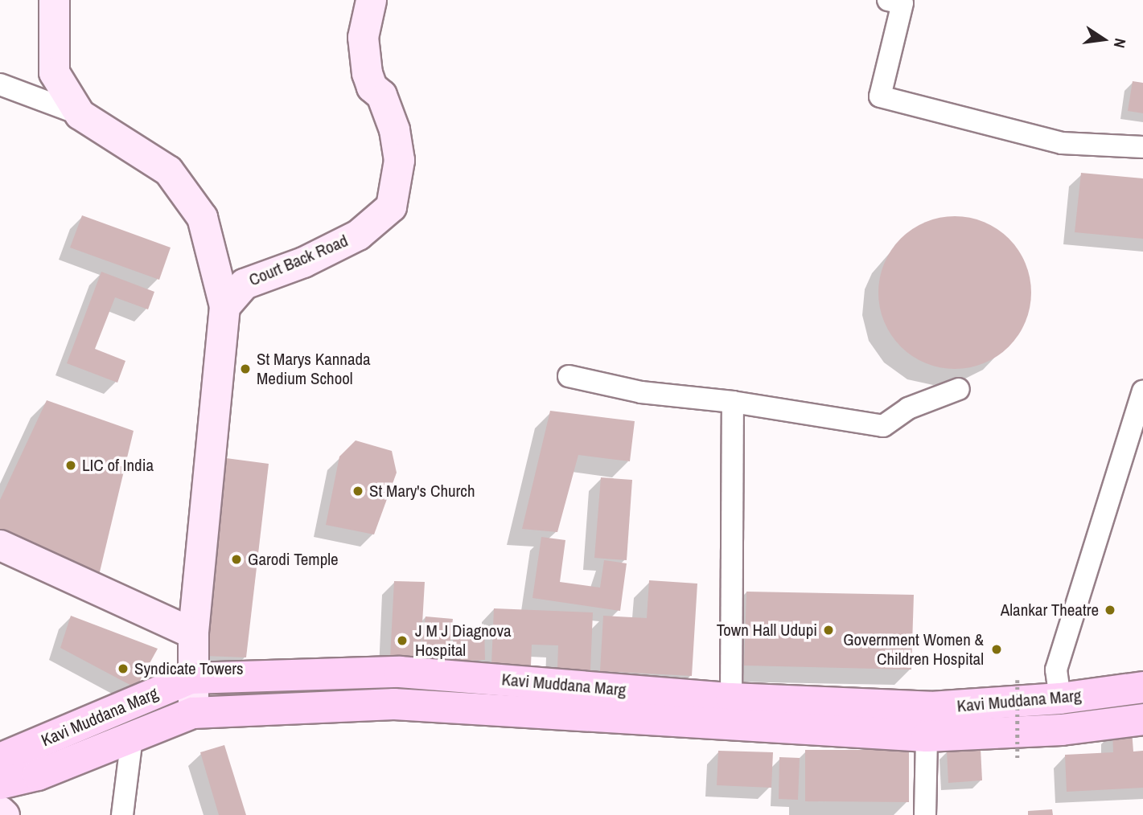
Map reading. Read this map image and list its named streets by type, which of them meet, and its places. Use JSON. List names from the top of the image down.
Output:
{
  "streets": {
    "main road": ["Kavi Muddana Marg"],
    "street": ["Court Back Road"]
  },
  "places": [
    "St Marys Kannada Medium School",
    "LIC of India",
    "St Mary's Church",
    "Garodi Temple",
    "Alankar Theatre",
    "Town Hall Udupi",
    "J M J Diagnova Hospital",
    "Government Women & Children Hospital",
    "Syndicate Towers"
  ],
  "north": "right"
}
